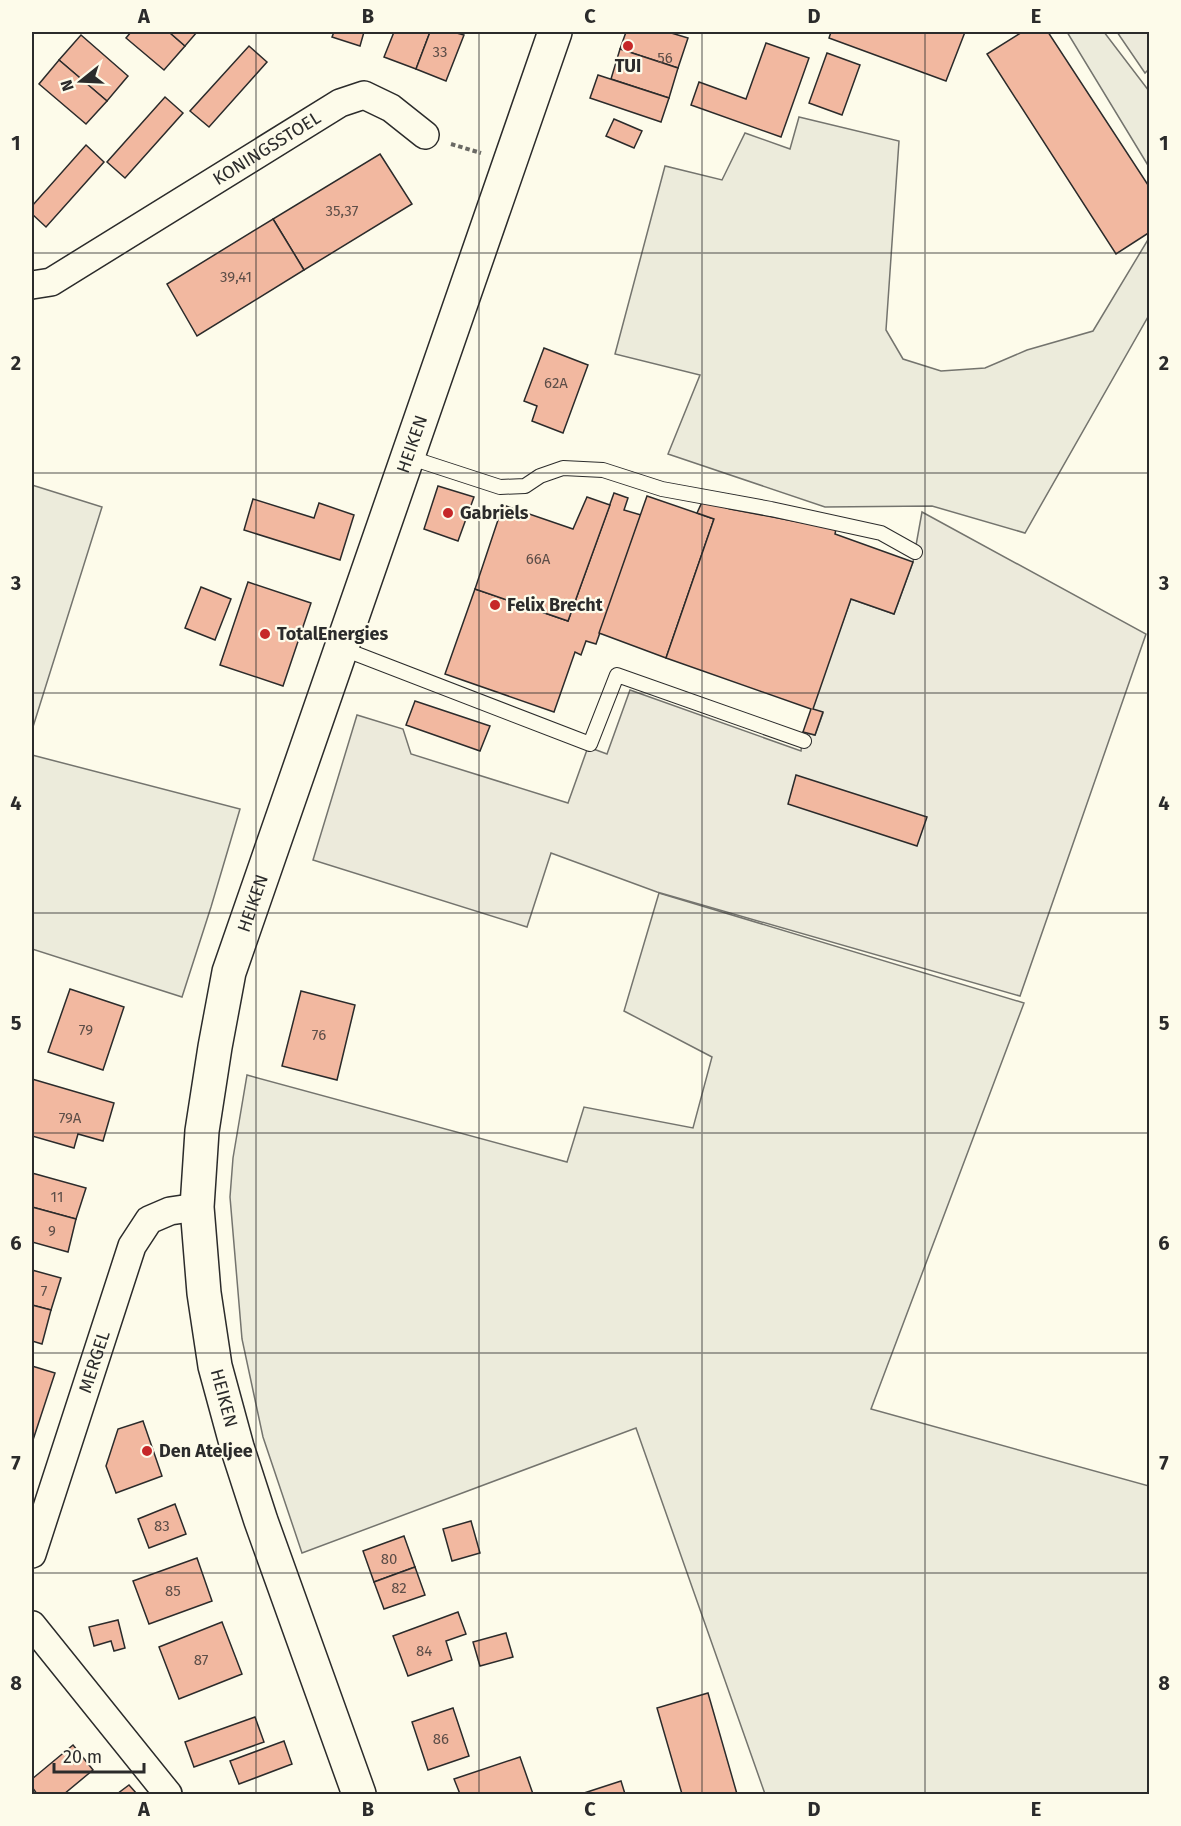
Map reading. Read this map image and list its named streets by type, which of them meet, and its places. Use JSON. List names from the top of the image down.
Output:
{
  "streets": {
    "main road": ["HEIKEN"],
    "street": ["KONINGSSTOEL", "MERGEL"]
  },
  "crossings": [
    ["HEIKEN", "MERGEL"]
  ],
  "places": [
    "TUI",
    "Gabriels",
    "Felix Brecht",
    "TotalEnergies",
    "Den Ateljee"
  ],
  "house_numbers": [
    "33",
    "56",
    "35,37",
    "39,41",
    "62A",
    "66A",
    "79",
    "76",
    "79A",
    "11",
    "9",
    "7",
    "83",
    "80",
    "82",
    "85",
    "84",
    "87",
    "86"
  ],
  "scale_bar": "20 m",
  "north": "left",
  "grid": {
    "columns": [
      "A",
      "B",
      "C",
      "D",
      "E"
    ],
    "rows": [
      "1",
      "2",
      "3",
      "4",
      "5",
      "6",
      "7",
      "8"
    ]
  }
}
